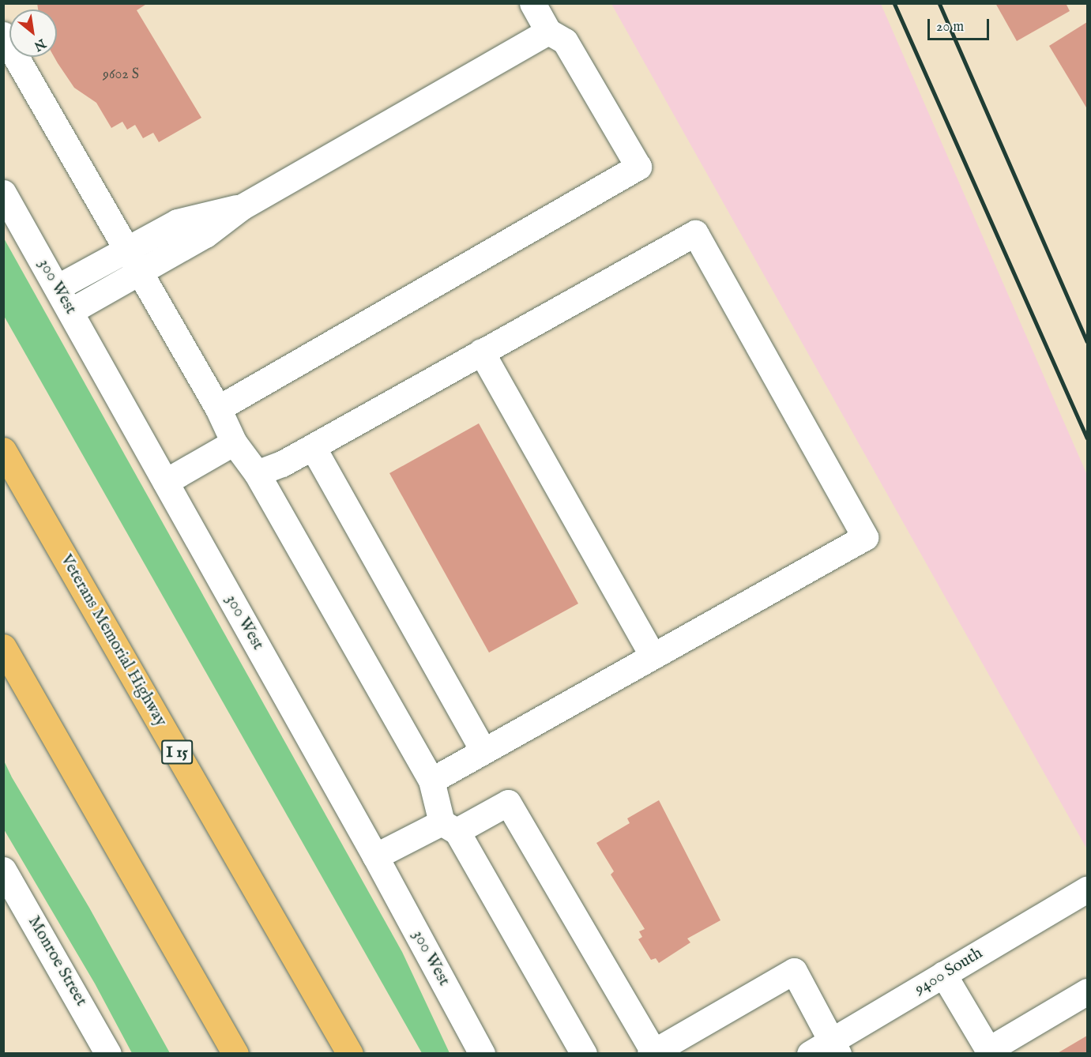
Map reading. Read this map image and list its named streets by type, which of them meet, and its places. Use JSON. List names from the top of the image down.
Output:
{
  "streets": {
    "highway": ["Veterans Memorial Highway", "I 15"],
    "street": ["300 West", "Monroe Street", "9400 South"]
  },
  "house_numbers": ["9602 S"],
  "scale_bar": "20 m",
  "north": "bottom right"
}
